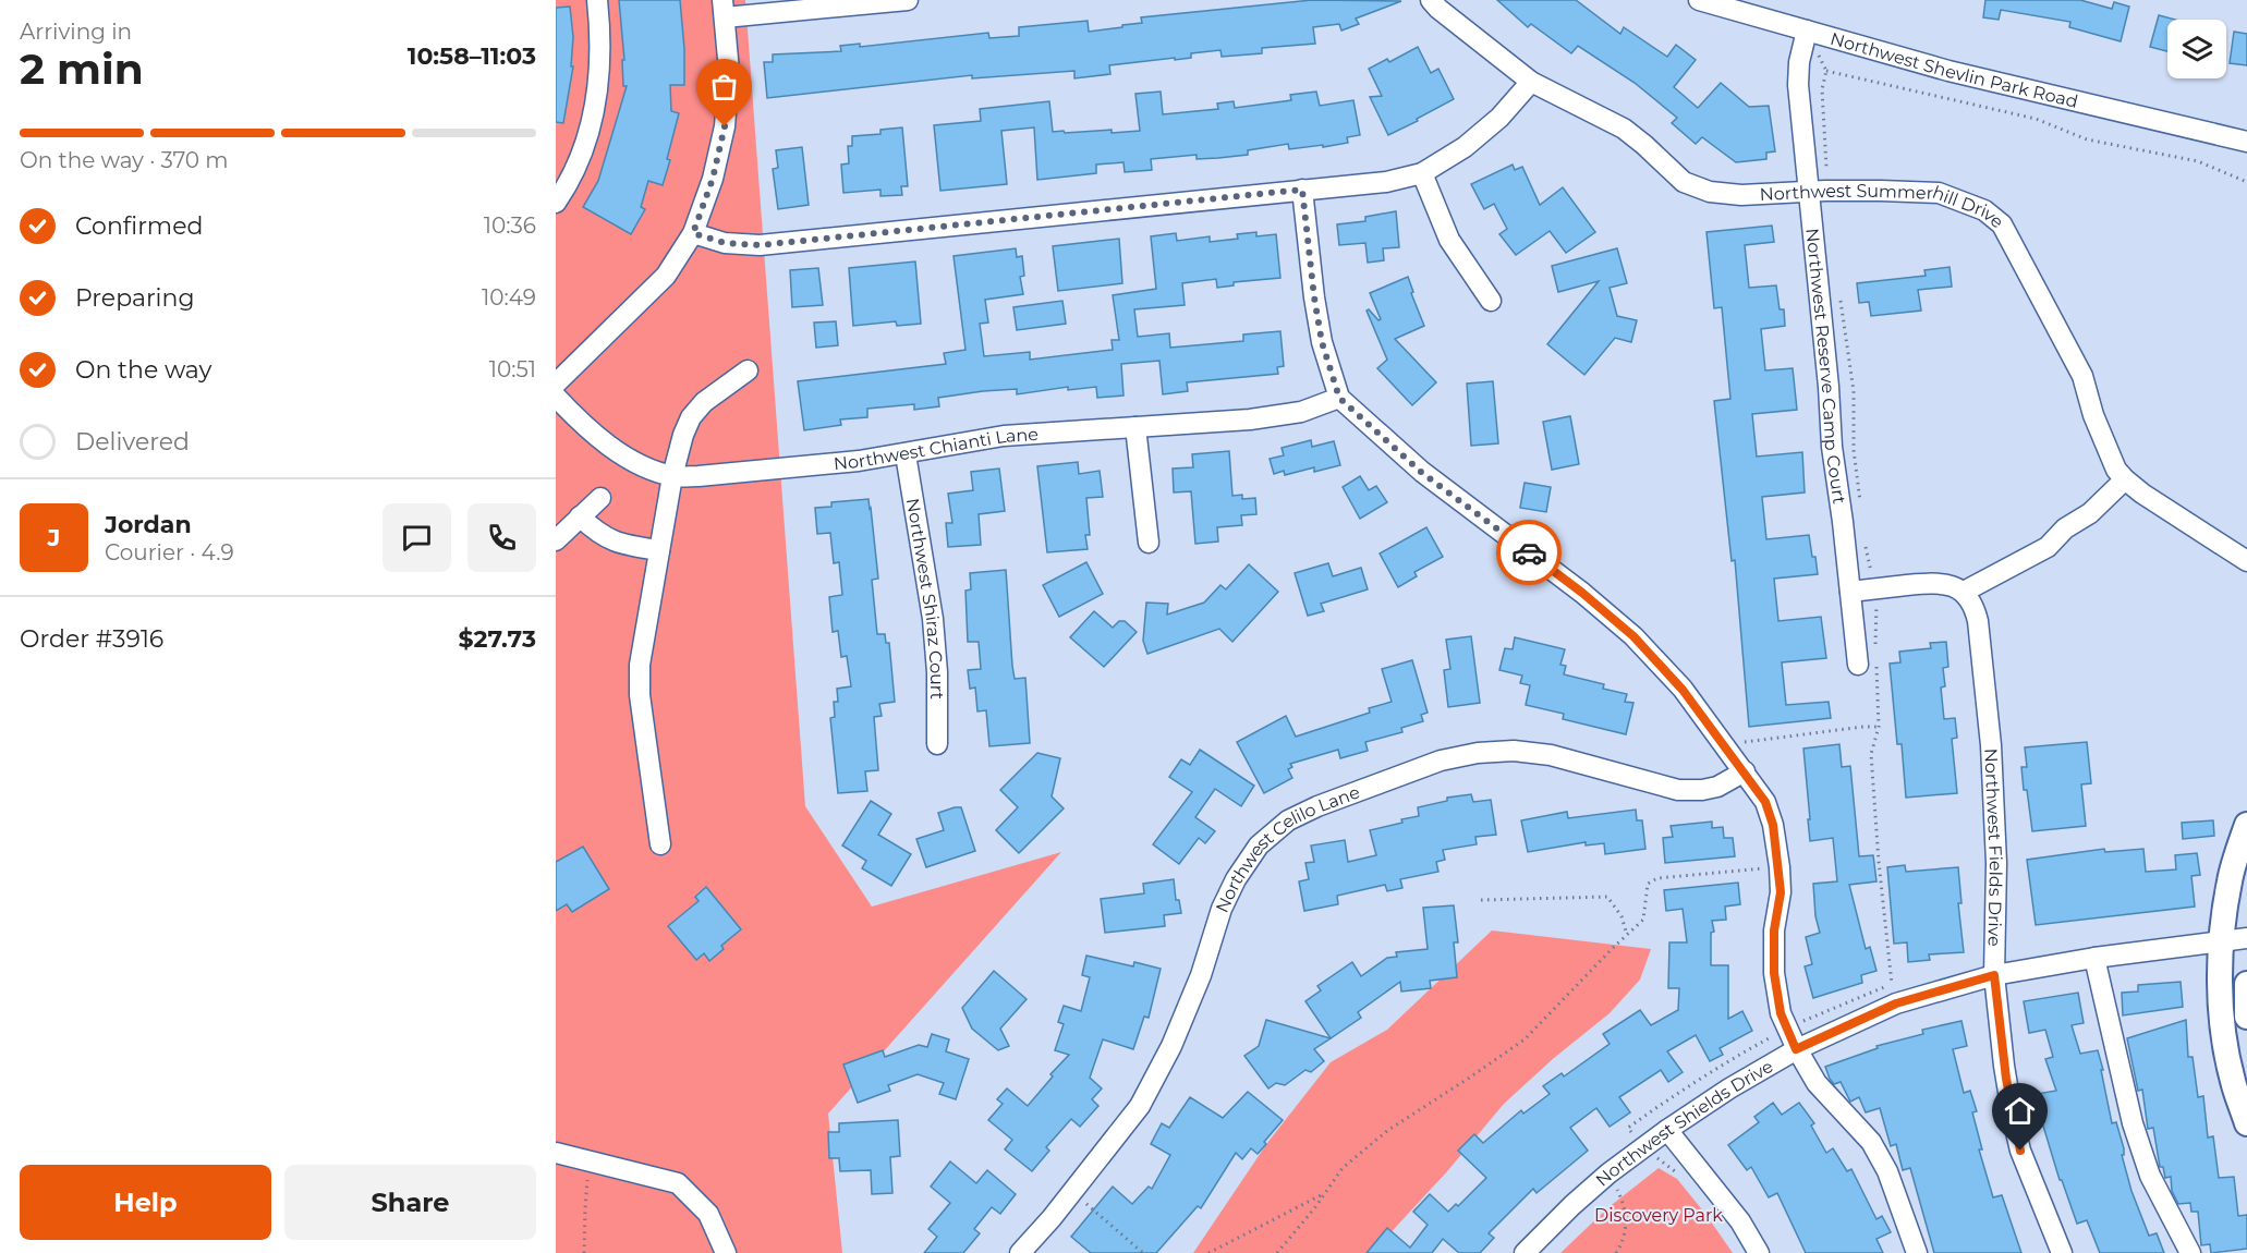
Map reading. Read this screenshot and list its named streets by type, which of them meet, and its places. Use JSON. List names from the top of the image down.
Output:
{
  "streets": {
    "street": [
      "Northwest Shevlin Park Road",
      "Northwest Summerhill Drive",
      "Northwest Reserve Camp Court",
      "Northwest Chianti Lane",
      "Northwest Shiraz Court",
      "Northwest Fields Drive",
      "Northwest Celilo Lane",
      "Northwest Shields Drive"
    ]
  },
  "crossings": [
    ["Northwest Shevlin Park Road", "Northwest Reserve Camp Court"],
    ["Northwest Summerhill Drive", "Northwest Reserve Camp Court"],
    ["Northwest Chianti Lane", "Northwest Shiraz Court"],
    ["Northwest Fields Drive", "Northwest Shields Drive"]
  ],
  "parks": ["Discovery Park"],
  "page": {
    "heading": ["2 min", "Arriving in", "10:58–11:03"],
    "panel": [
      "Jordan",
      "Courier · 4.9",
      "Order #3916",
      "$27.73"
    ],
    "bar": "On the way · 370 m",
    "list": [
      ["Confirmed", "10:36"],
      ["Preparing", "10:49"],
      ["On the way", "10:51"],
      "Delivered"
    ],
    "round": "J",
    "buttons": ["Help", "Share"]
  }
}
